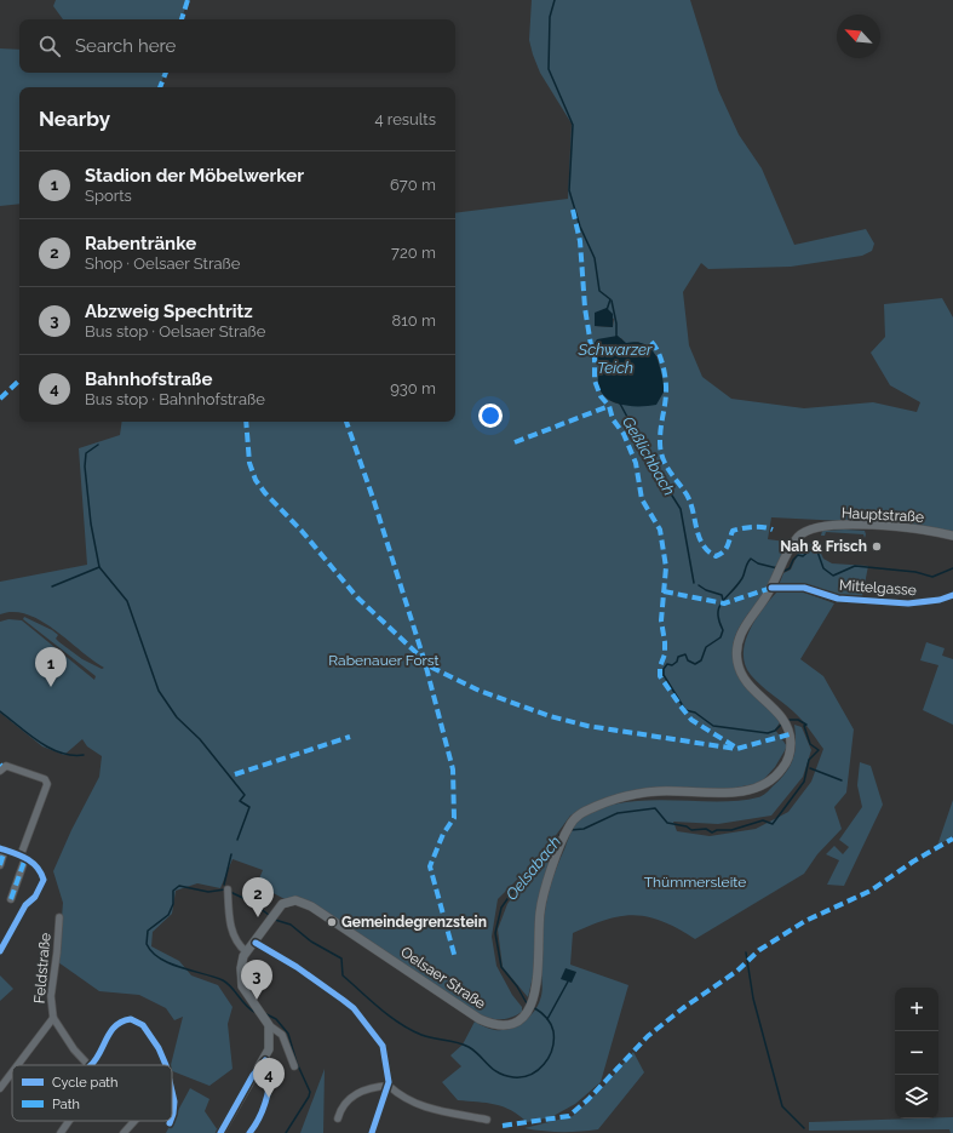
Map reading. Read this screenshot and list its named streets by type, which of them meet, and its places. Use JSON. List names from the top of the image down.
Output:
{
  "streets": {
    "main road": ["Hauptstraße", "Oelsaer Straße"],
    "street": ["Mittelgasse", "Feldstraße"]
  },
  "crossings": [
    ["Hauptstraße", "Mittelgasse"],
    ["Hauptstraße", "Oelsaer Straße"],
    ["Mittelgasse", "Oelsaer Straße"]
  ],
  "water": ["Schwarzer Teich", "Geßlichbach", "Oelsabach"],
  "parks": ["Rabenauer Forst", "Thümmersleite"],
  "places": ["Nah & Frisch", "Gemeindegrenzstein"],
  "legend": ["Cycle path", "Path"],
  "north": "top left",
  "page": {
    "search": "Search here",
    "heading": ["Nearby", "4 results"],
    "list": [
      {
        "mark": "1",
        "name": "Stadion der Möbelwerker",
        "note": "Sports",
        "value": "670 m"
      },
      {
        "mark": "2",
        "name": "Rabentränke",
        "note": "Shop · Oelsaer Straße",
        "value": "720 m"
      },
      {
        "mark": "3",
        "name": "Abzweig Spechtritz",
        "note": "Bus stop · Oelsaer Straße",
        "value": "810 m"
      },
      {
        "mark": "4",
        "name": "Bahnhofstraße",
        "note": "Bus stop · Bahnhofstraße",
        "value": "930 m"
      }
    ],
    "pins": [
      "1",
      "2",
      "3",
      "4"
    ],
    "map_buttons": ["+", "−"]
  }
}
